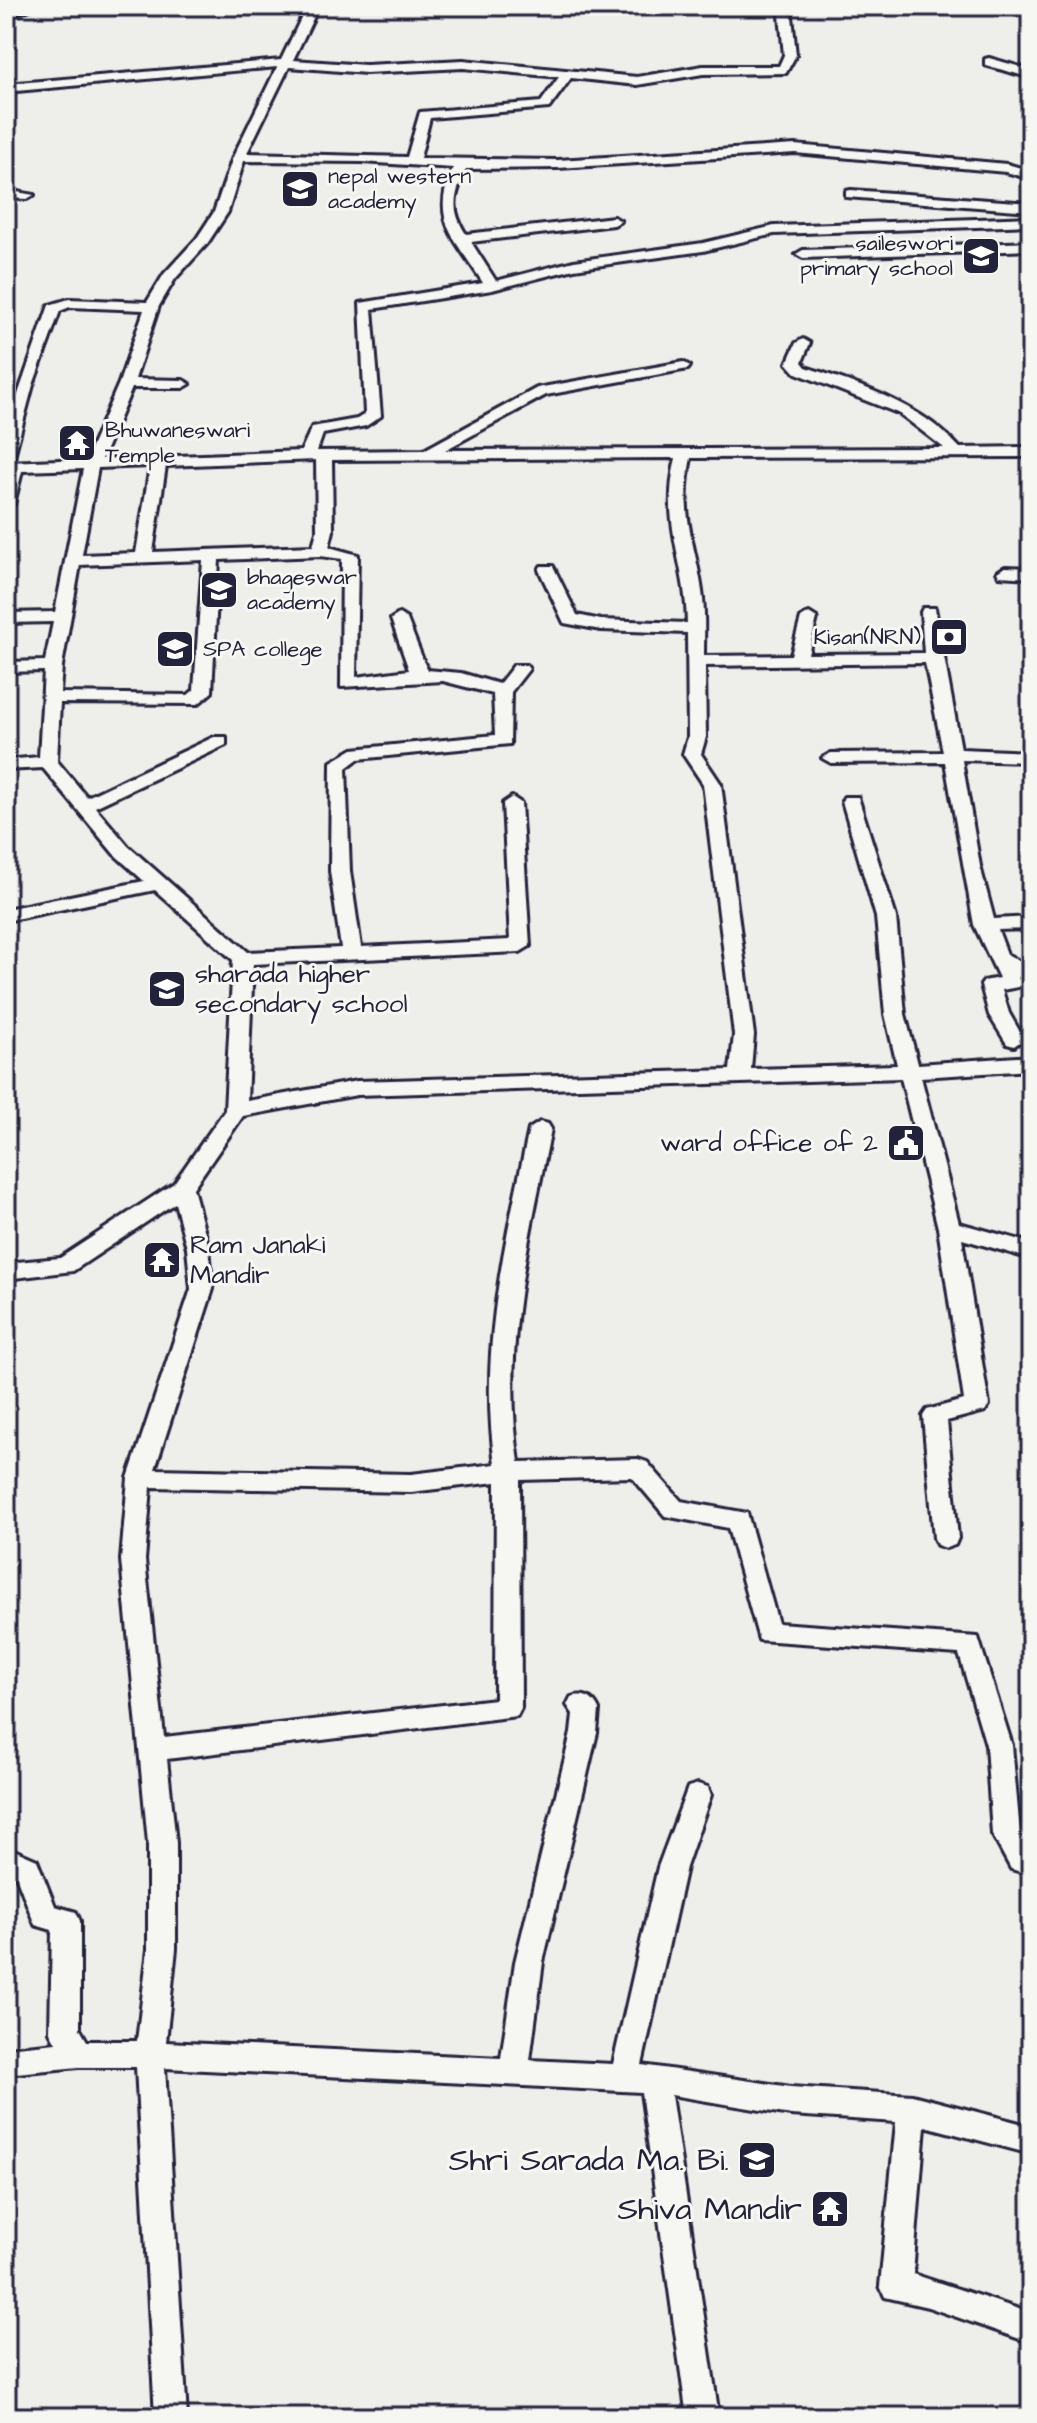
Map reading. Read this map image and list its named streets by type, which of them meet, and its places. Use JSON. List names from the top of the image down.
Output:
{
  "places": {
    "school or university": [
      "nepal western academy",
      "saileswori primary school",
      "bhageswar academy",
      "SPA college",
      "sharada higher secondary school",
      "Shri Sarada Ma. Bi."
    ],
    "temple": ["Bhuwaneswari Temple", "Ram Janaki Mandir", "Shiva Mandir"],
    "bank": ["Kisan(NRN)"],
    "public building": ["ward office of 2"]
  }
}
